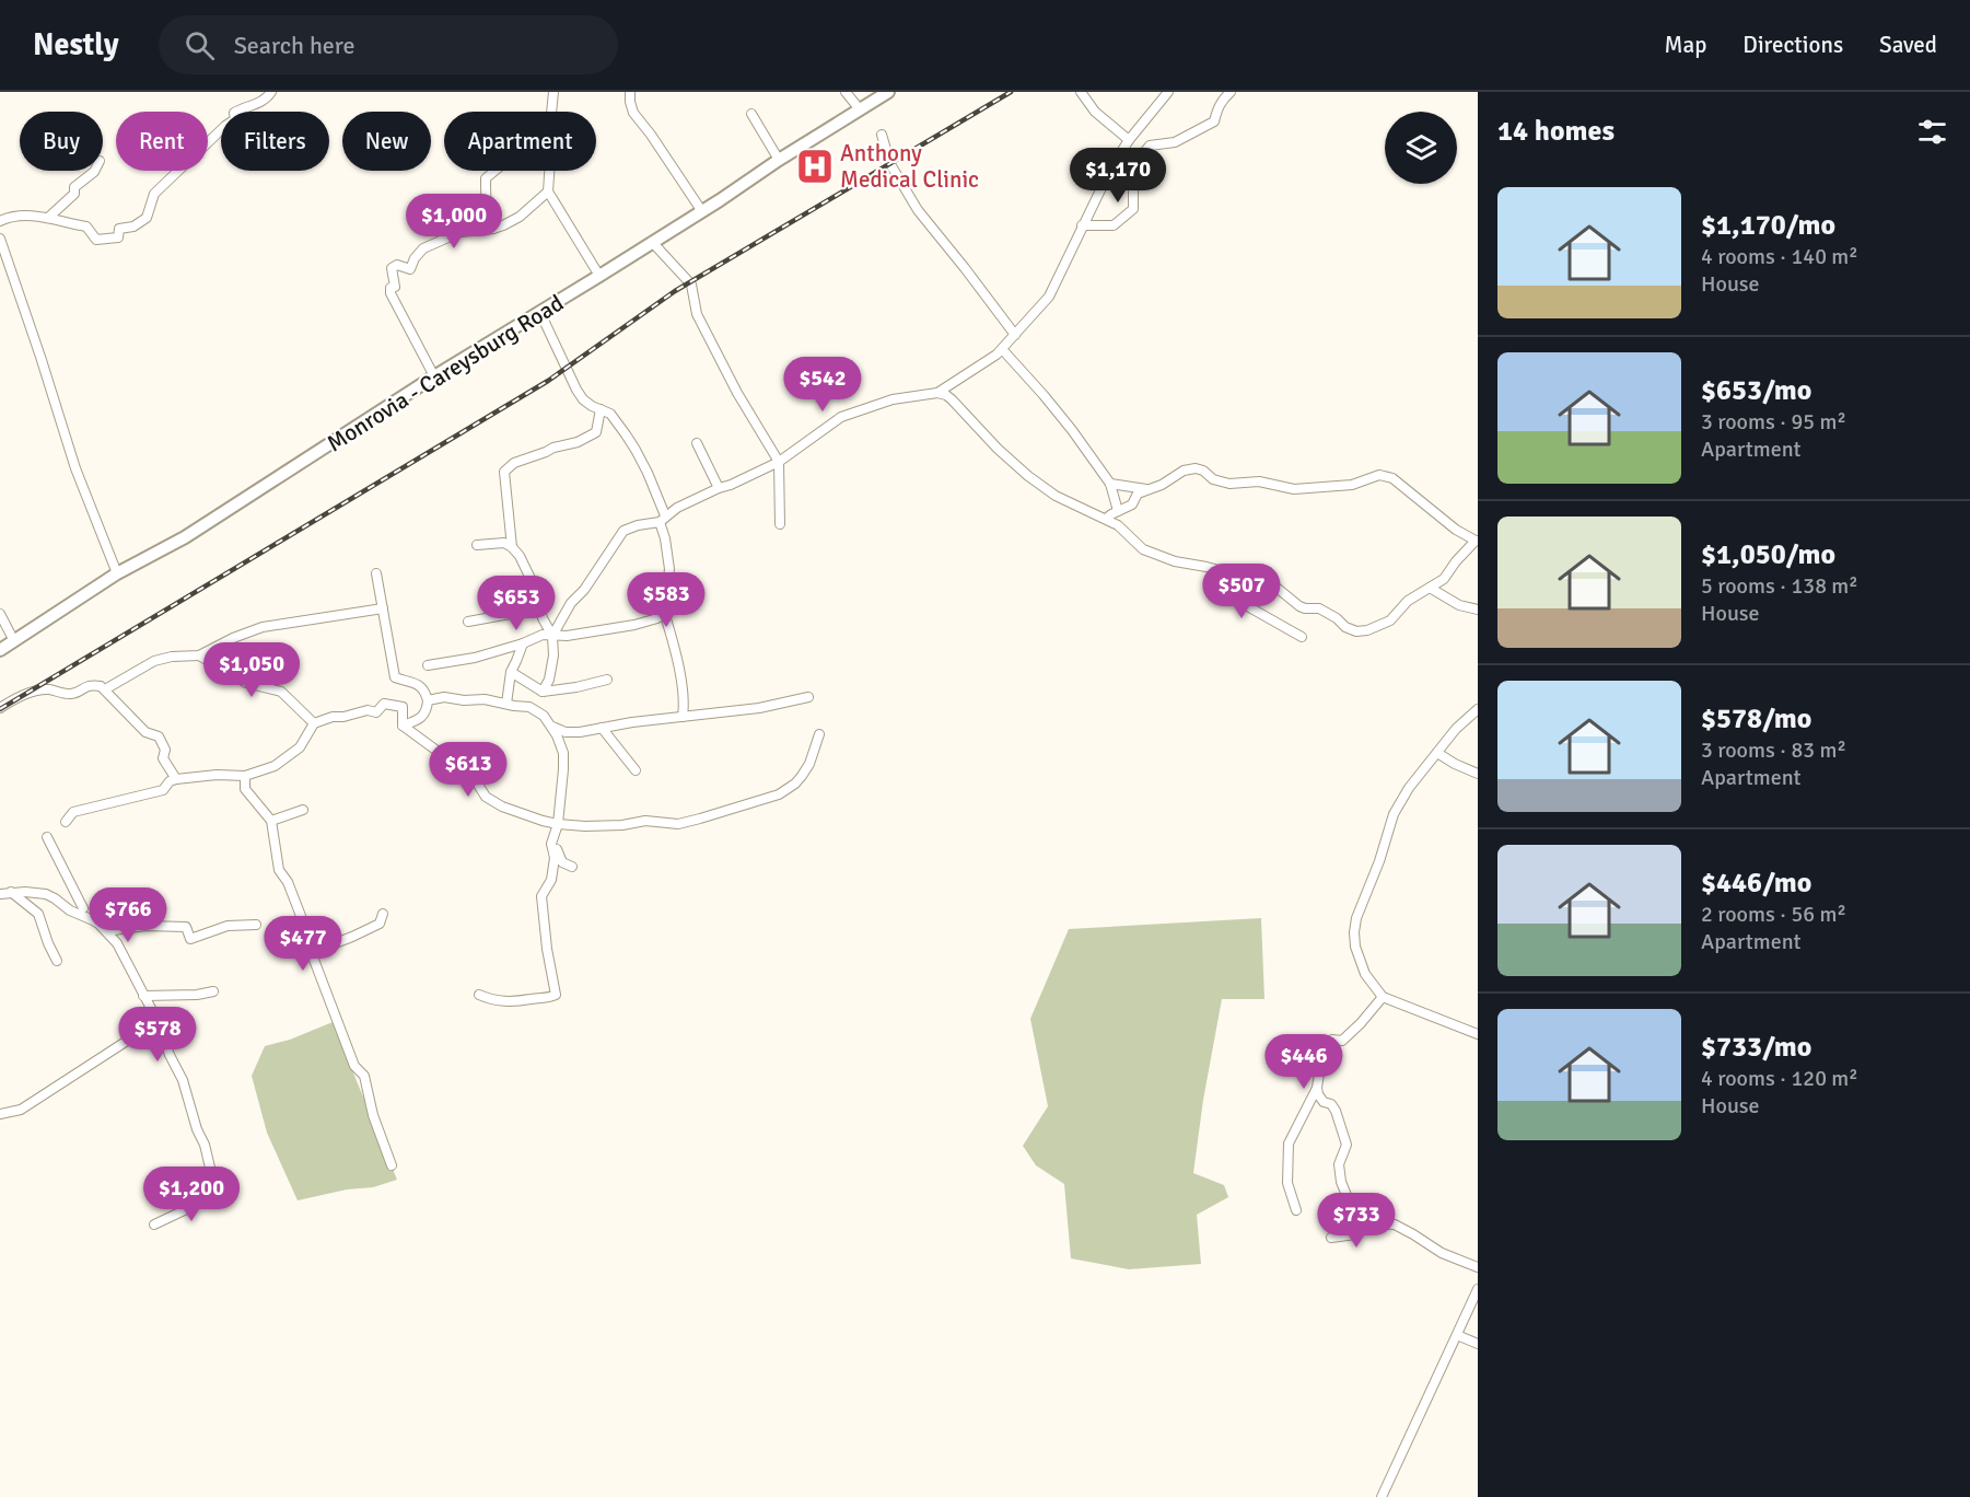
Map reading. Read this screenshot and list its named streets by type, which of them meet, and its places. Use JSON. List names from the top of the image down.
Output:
{
  "streets": {
    "main road": ["Monrovia - Careysburg Road"]
  },
  "places": {
    "hospital": ["Anthony Medical Clinic"]
  },
  "page": {
    "header": "Nestly",
    "search": "Search here",
    "nav": ["Map", "Directions", "Saved"],
    "heading": "14 homes",
    "chip": [
      "Buy",
      "Rent",
      "Filters",
      "New",
      "Apartment"
    ],
    "price": [
      "$1,170",
      "$1,000",
      "$542",
      "$507",
      "$583",
      "$653",
      "$1,050",
      "$613",
      "$766",
      "$477",
      "$578",
      "$446",
      "$1,200",
      "$733"
    ],
    "list": [
      {
        "name": "$1,170/mo",
        "note": "4 rooms · 140 m² · House"
      },
      {
        "name": "$653/mo",
        "note": "3 rooms · 95 m² · Apartment"
      },
      {
        "name": "$1,050/mo",
        "note": "5 rooms · 138 m² · House"
      },
      {
        "name": "$578/mo",
        "note": "3 rooms · 83 m² · Apartment"
      },
      {
        "name": "$446/mo",
        "note": "2 rooms · 56 m² · Apartment"
      },
      {
        "name": "$733/mo",
        "note": "4 rooms · 120 m² · House"
      }
    ]
  }
}
